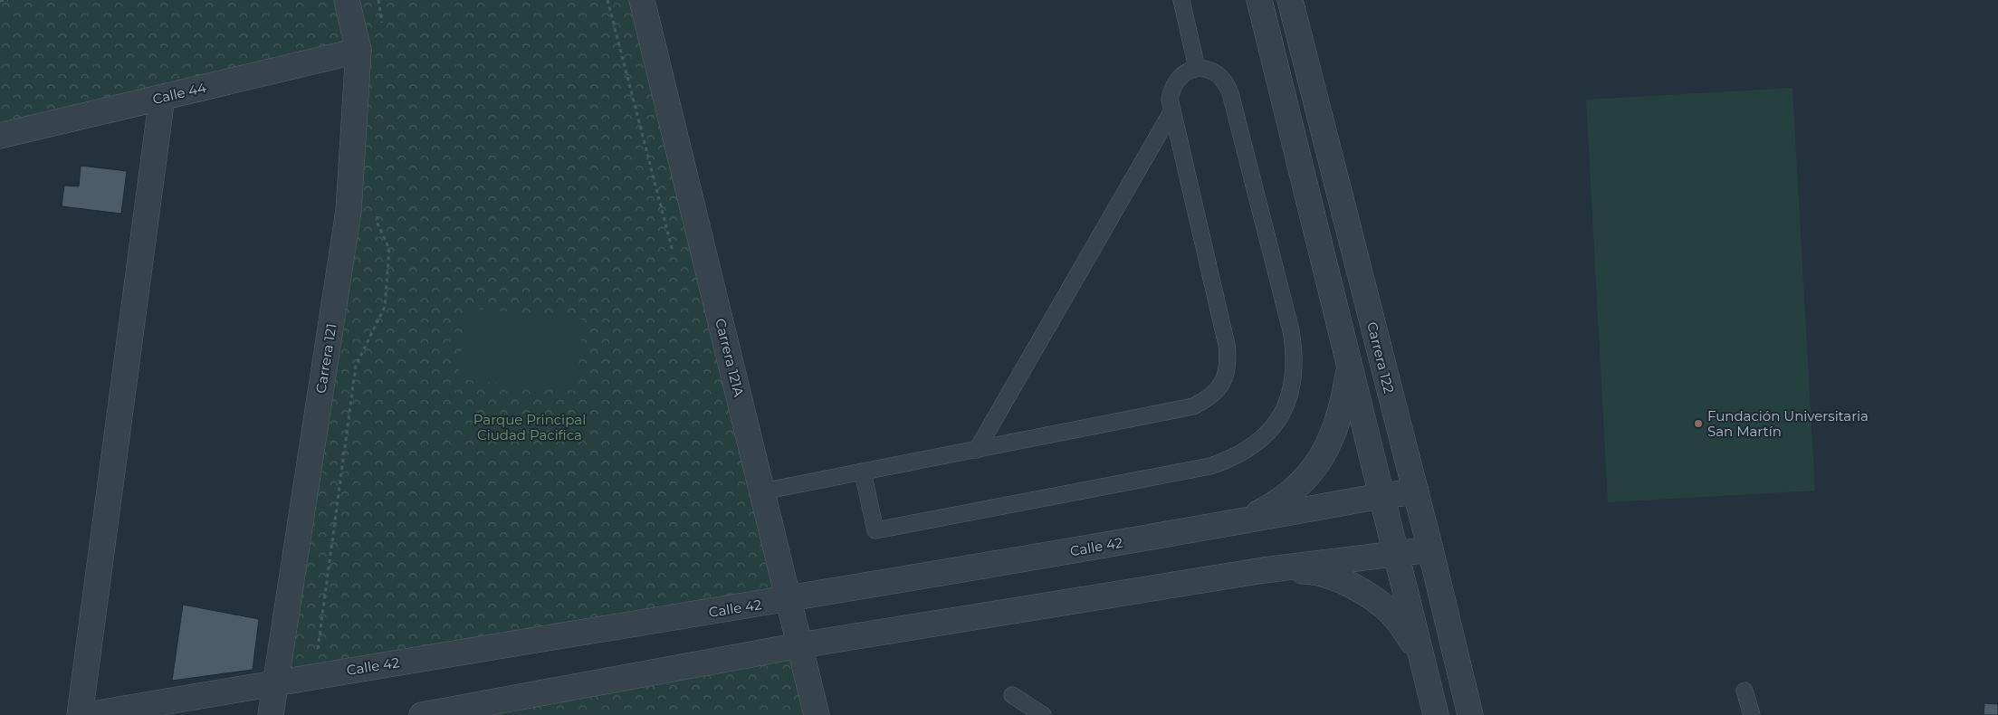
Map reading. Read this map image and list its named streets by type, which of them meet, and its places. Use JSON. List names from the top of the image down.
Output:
{
  "streets": {
    "street": [
      "Calle 44",
      "Carrera 121A",
      "Carrera 122",
      "Carrera 121",
      "Calle 42"
    ]
  },
  "crossings": [
    ["Calle 44", "Carrera 121"],
    ["Carrera 121A", "Calle 42"],
    ["Carrera 122", "Calle 42"],
    ["Carrera 121", "Calle 42"]
  ],
  "parks": ["Parque Principal Ciudad Pacifica"],
  "places": ["Fundación Universitaria San Martín"]
}
